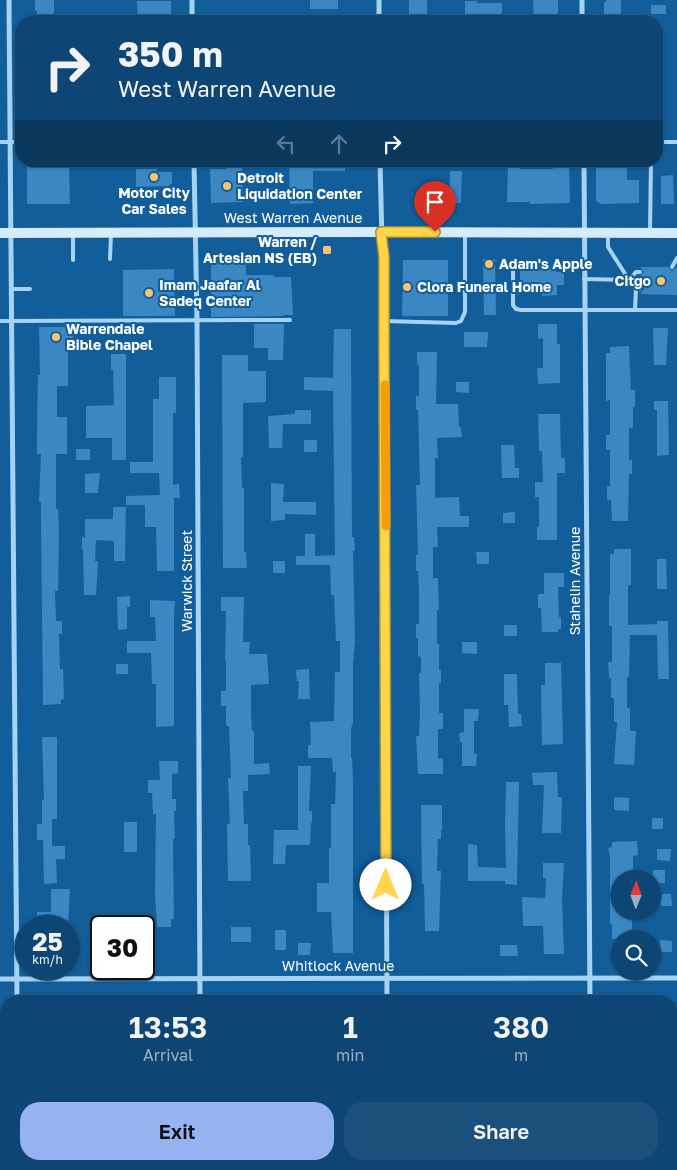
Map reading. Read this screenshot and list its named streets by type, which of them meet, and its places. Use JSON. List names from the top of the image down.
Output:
{
  "streets": {
    "main road": ["West Warren Avenue"],
    "street": ["Warwick Street", "Stahelin Avenue", "Whitlock Avenue"]
  },
  "crossings": [
    ["West Warren Avenue", "Warwick Street"],
    ["West Warren Avenue", "Stahelin Avenue"],
    ["Warwick Street", "Whitlock Avenue"],
    ["Stahelin Avenue", "Whitlock Avenue"]
  ],
  "places": {
    "other": [
      "Motor City Car Sales",
      "Detroit Liquidation Center",
      "Adam's Apple",
      "Citgo",
      "Clora Funeral Home",
      "Imam Jaafar Al Sadeq Center",
      "Warrendale Bible Chapel"
    ],
    "transit": ["Warren / Artesian NS (EB)"]
  },
  "north": "top",
  "page": {
    "turn": ["350 m", "West Warren Avenue"],
    "speed": "25 km/h",
    "limit": "30",
    "eta": [
      "13:53",
      "Arrival",
      "1",
      "min",
      "380",
      "m"
    ],
    "buttons": ["Exit", "Share"]
  }
}
